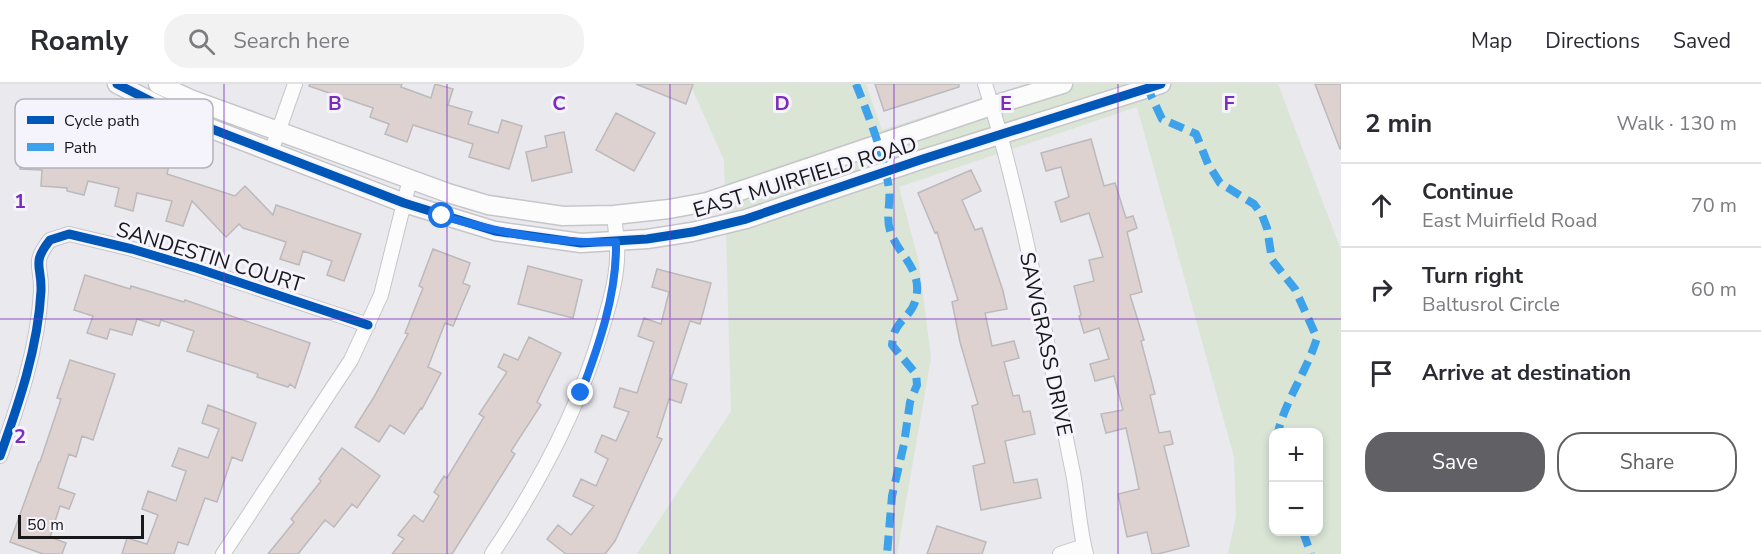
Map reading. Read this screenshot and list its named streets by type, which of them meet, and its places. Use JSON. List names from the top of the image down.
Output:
{
  "streets": {
    "street": ["EAST MUIRFIELD ROAD", "SANDESTIN COURT", "SAWGRASS DRIVE"]
  },
  "crossings": [
    ["EAST MUIRFIELD ROAD", "SAWGRASS DRIVE"]
  ],
  "legend": ["Cycle path", "Path"],
  "scale_bar": "50 m",
  "page": {
    "header": "Roamly",
    "search": "Search here",
    "nav": ["Map", "Directions", "Saved"],
    "heading": ["2 min", "Walk · 130 m"],
    "list": [
      ["Continue", "East Muirfield Road", "70 m"],
      ["Turn right", "Baltusrol Circle", "60 m"],
      "Arrive at destination"
    ],
    "buttons": ["Save", "Share"],
    "map_buttons": ["+", "−"],
    "scale": "50 m"
  },
  "grid": {
    "columns": [
      "B",
      "C",
      "D",
      "E",
      "F"
    ],
    "rows": ["1", "2"]
  }
}
